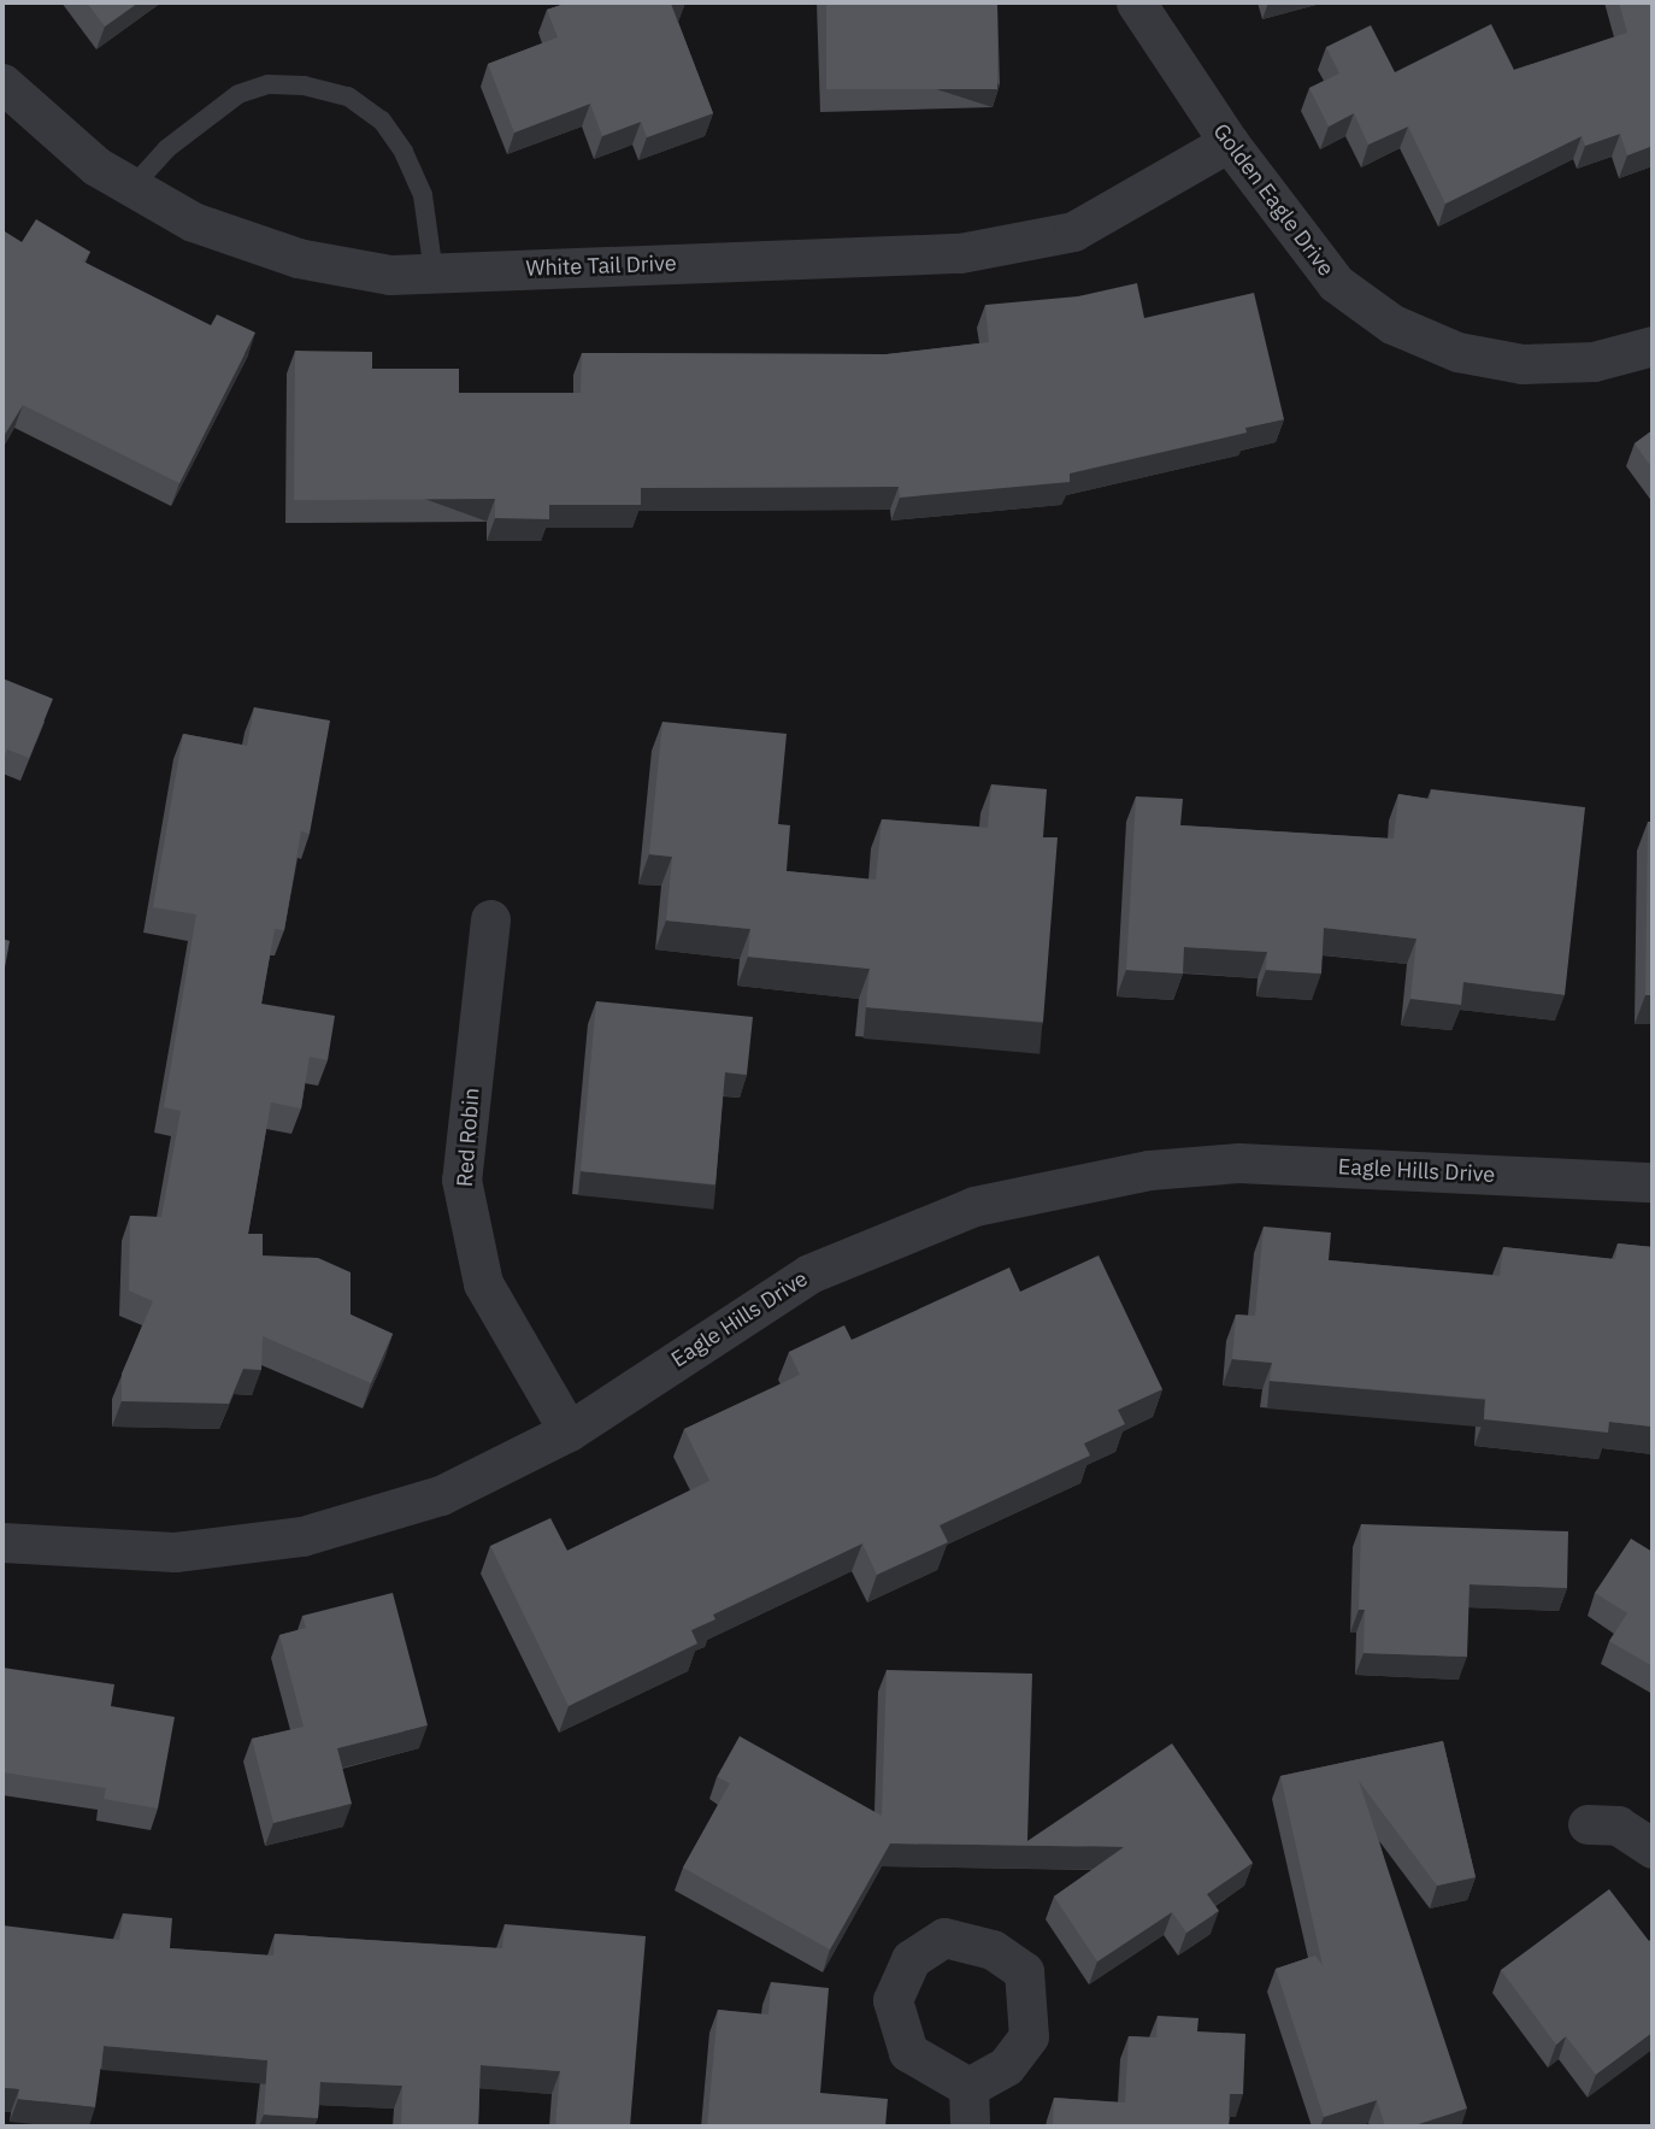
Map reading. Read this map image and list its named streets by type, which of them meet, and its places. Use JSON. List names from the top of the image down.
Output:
{
  "streets": {
    "street": [
      "Golden Eagle Drive",
      "White Tail Drive",
      "Red Robin",
      "Eagle Hills Drive"
    ]
  },
  "crossings": [
    ["Golden Eagle Drive", "White Tail Drive"],
    ["Red Robin", "Eagle Hills Drive"]
  ]
}
